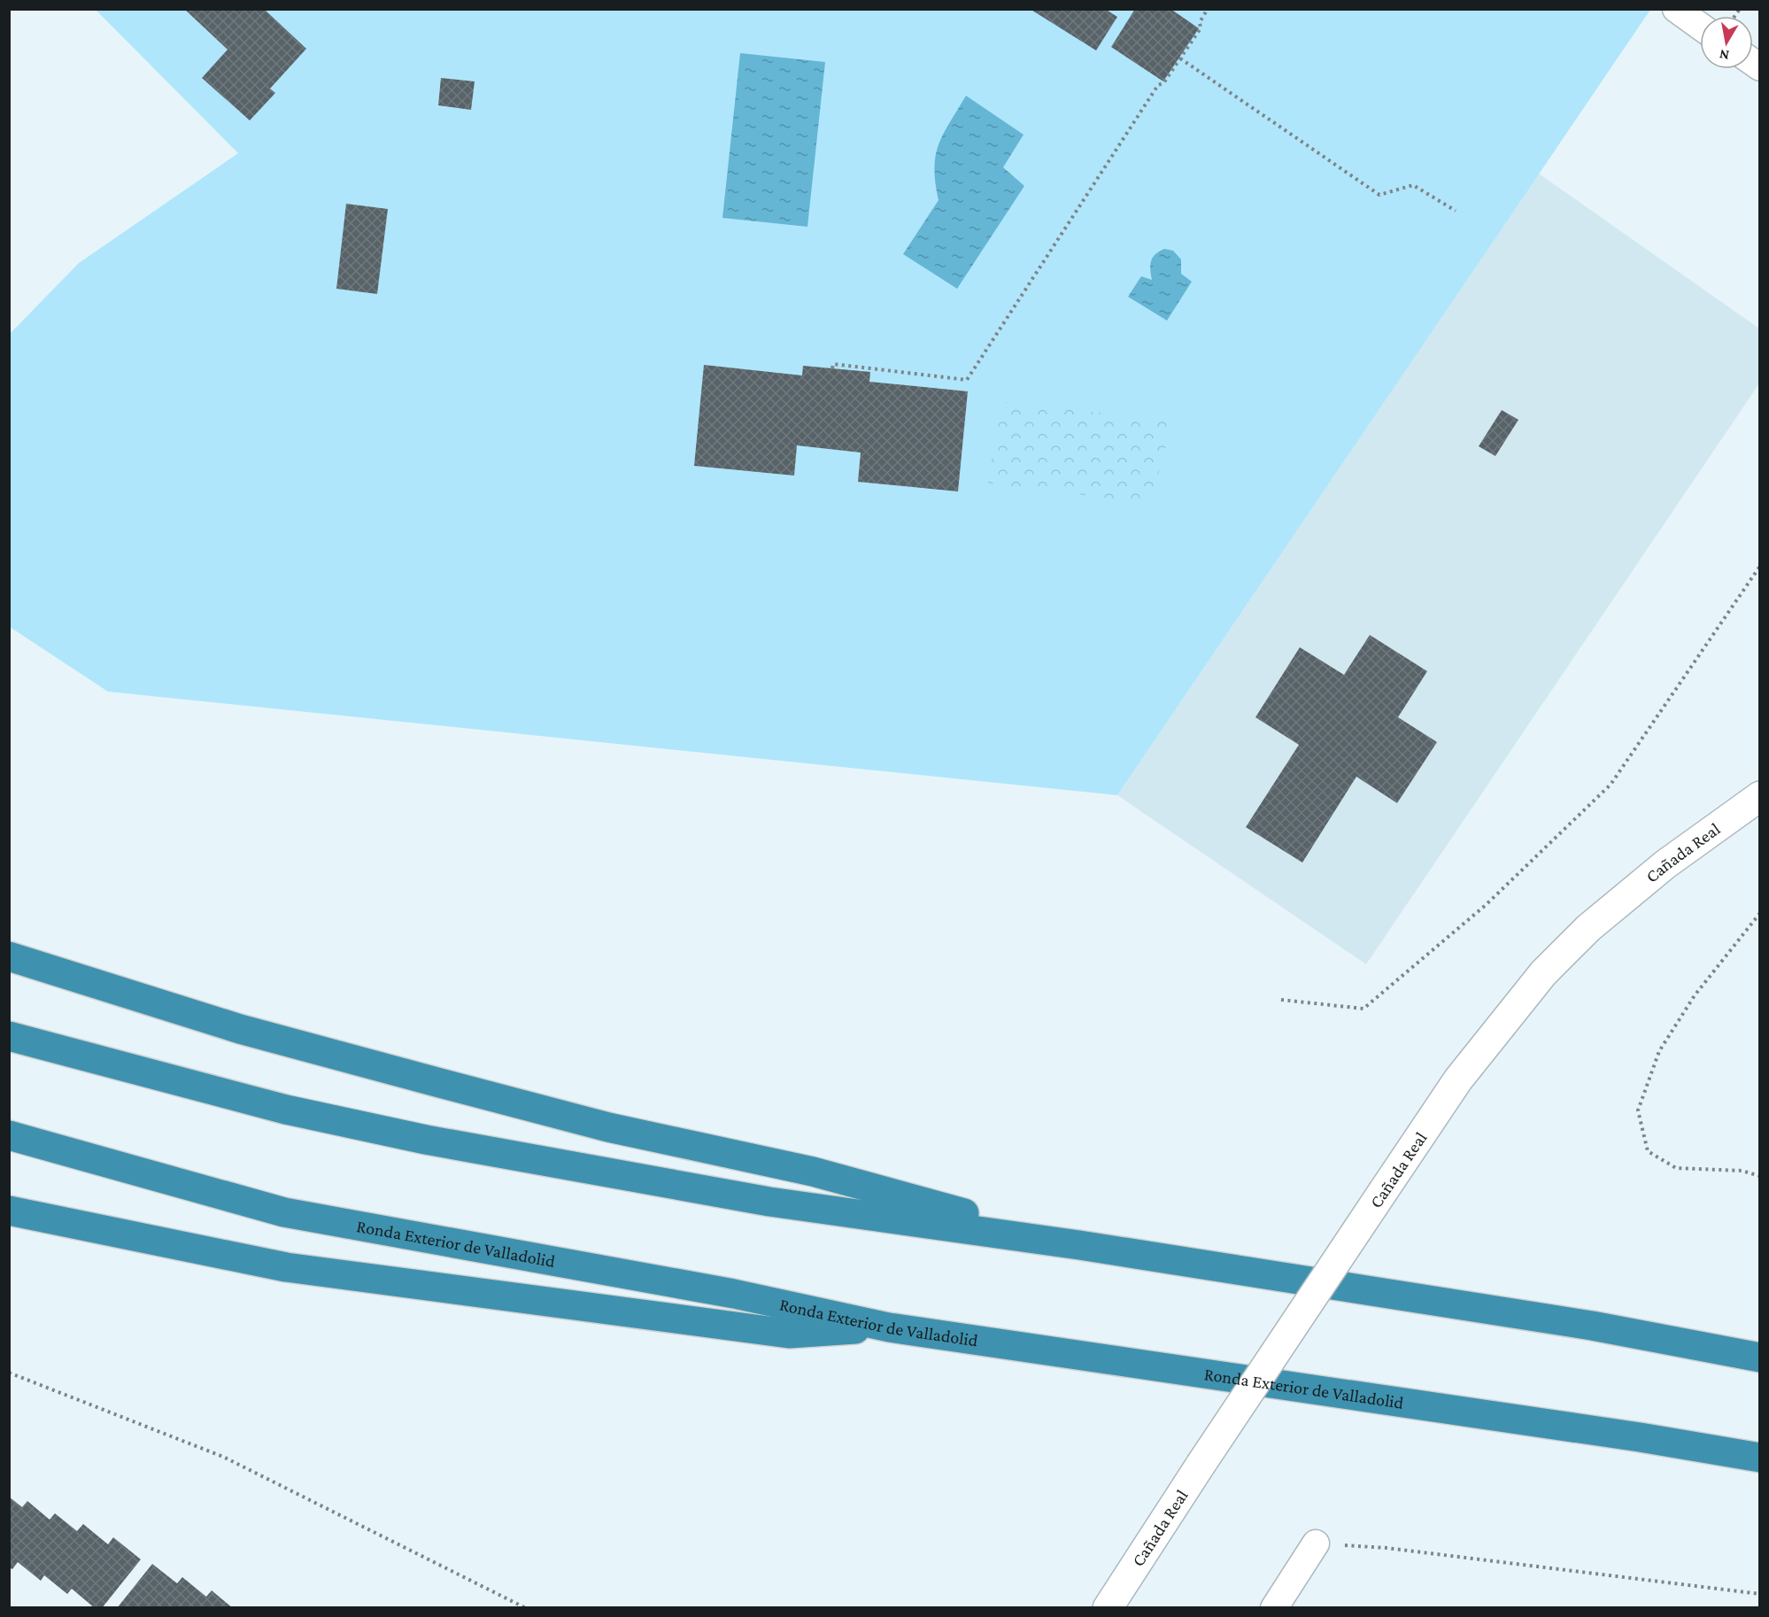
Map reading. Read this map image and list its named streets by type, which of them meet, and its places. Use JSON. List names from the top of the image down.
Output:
{
  "streets": {
    "highway": ["Ronda Exterior de Valladolid"],
    "street": ["Cañada Real"]
  },
  "north": "bottom"
}
